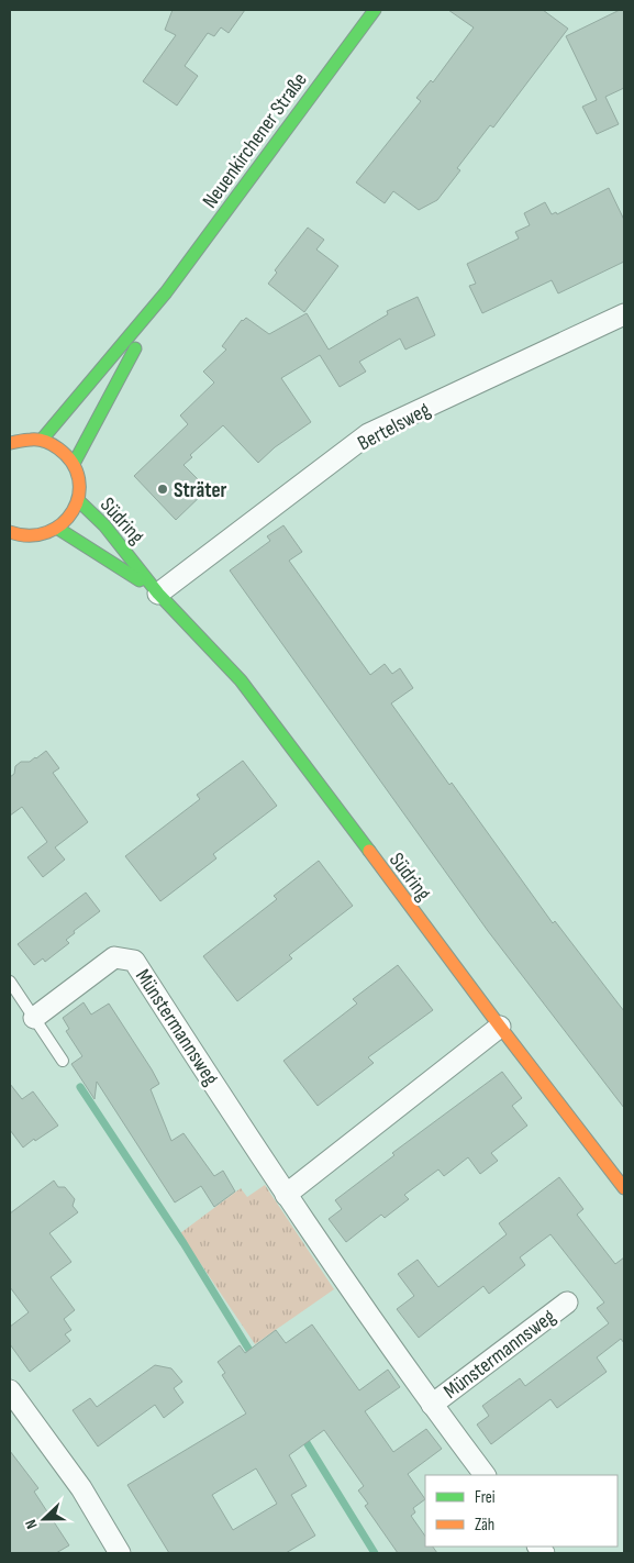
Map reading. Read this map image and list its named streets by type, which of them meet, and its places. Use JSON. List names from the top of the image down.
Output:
{
  "streets": {
    "street": [
      "Neuenkirchener Straße",
      "Bertelsweg",
      "Südring",
      "Münstermannsweg"
    ]
  },
  "crossings": [
    ["Bertelsweg", "Südring"]
  ],
  "places": ["Sträter"],
  "legend": ["Frei", "Zäh"],
  "north": "left"
}
